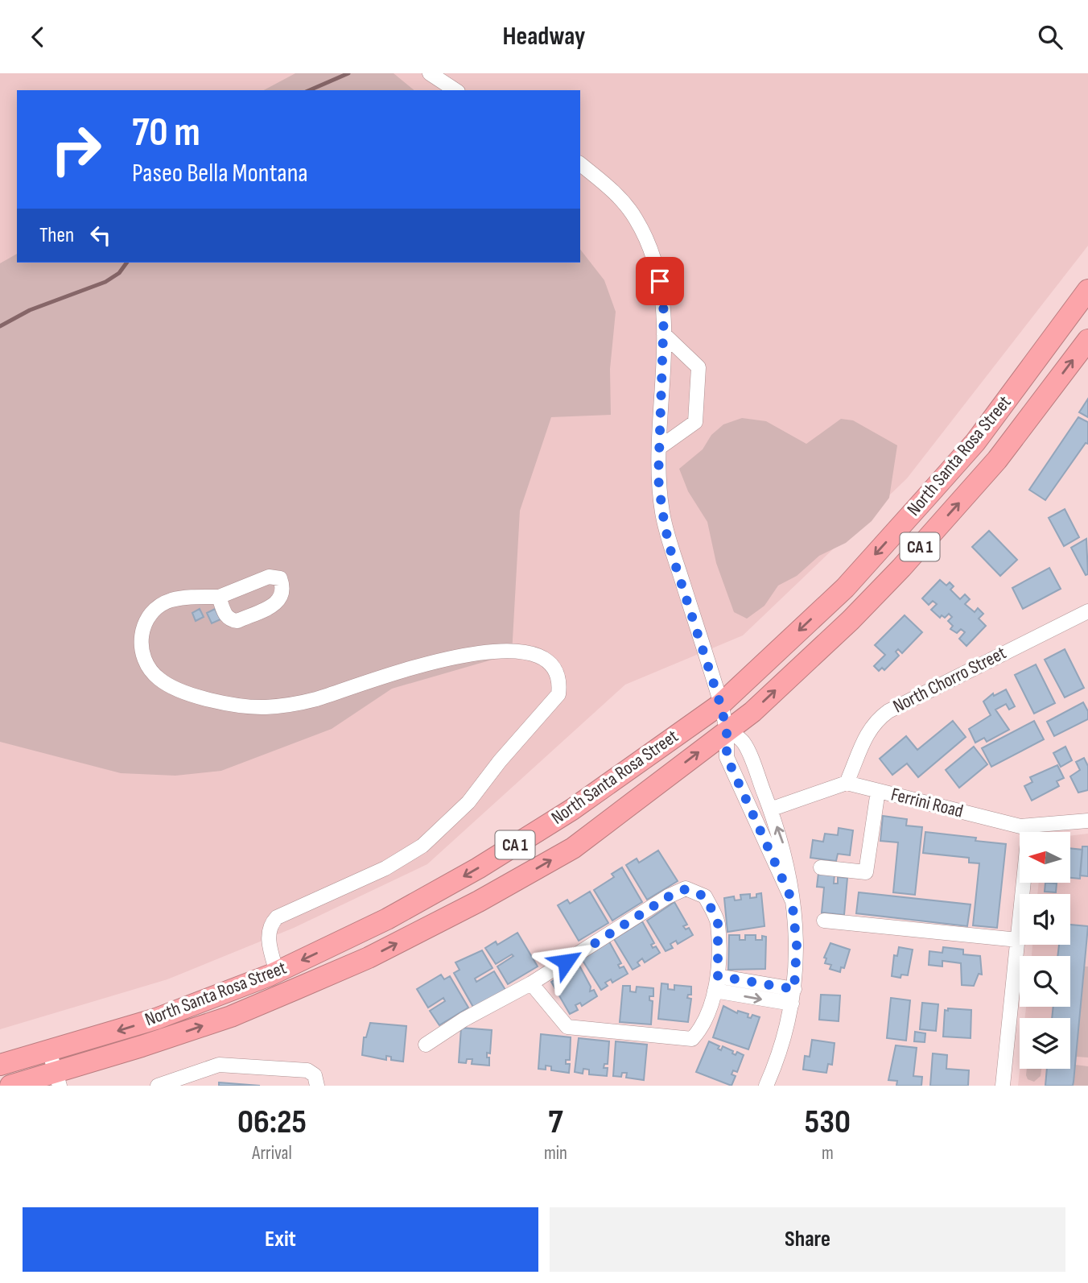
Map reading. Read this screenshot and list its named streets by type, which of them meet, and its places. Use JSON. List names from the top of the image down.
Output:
{
  "streets": {
    "highway": ["North Santa Rosa Street", "CA 1"],
    "street": ["North Chorro Street", "Ferrini Road"]
  },
  "crossings": [
    ["North Chorro Street", "Ferrini Road"]
  ],
  "north": "left",
  "page": {
    "header": "Headway",
    "turn": ["70 m", "Paseo Bella Montana"],
    "then": "Then",
    "eta": [
      "06:25",
      "Arrival",
      "7",
      "min",
      "530",
      "m"
    ],
    "buttons": ["Exit", "Share"]
  }
}
